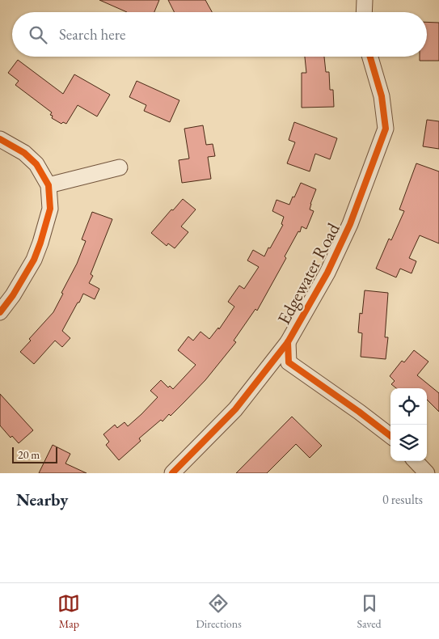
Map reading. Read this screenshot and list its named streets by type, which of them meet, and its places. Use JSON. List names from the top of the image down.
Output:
{
  "streets": {
    "street": ["Edgewater Road"]
  },
  "scale_bar": "20 m",
  "page": {
    "search": "Search here",
    "scale": "20 m",
    "heading": ["Nearby", "0 results"],
    "nav": ["Map", "Directions", "Saved"]
  }
}
